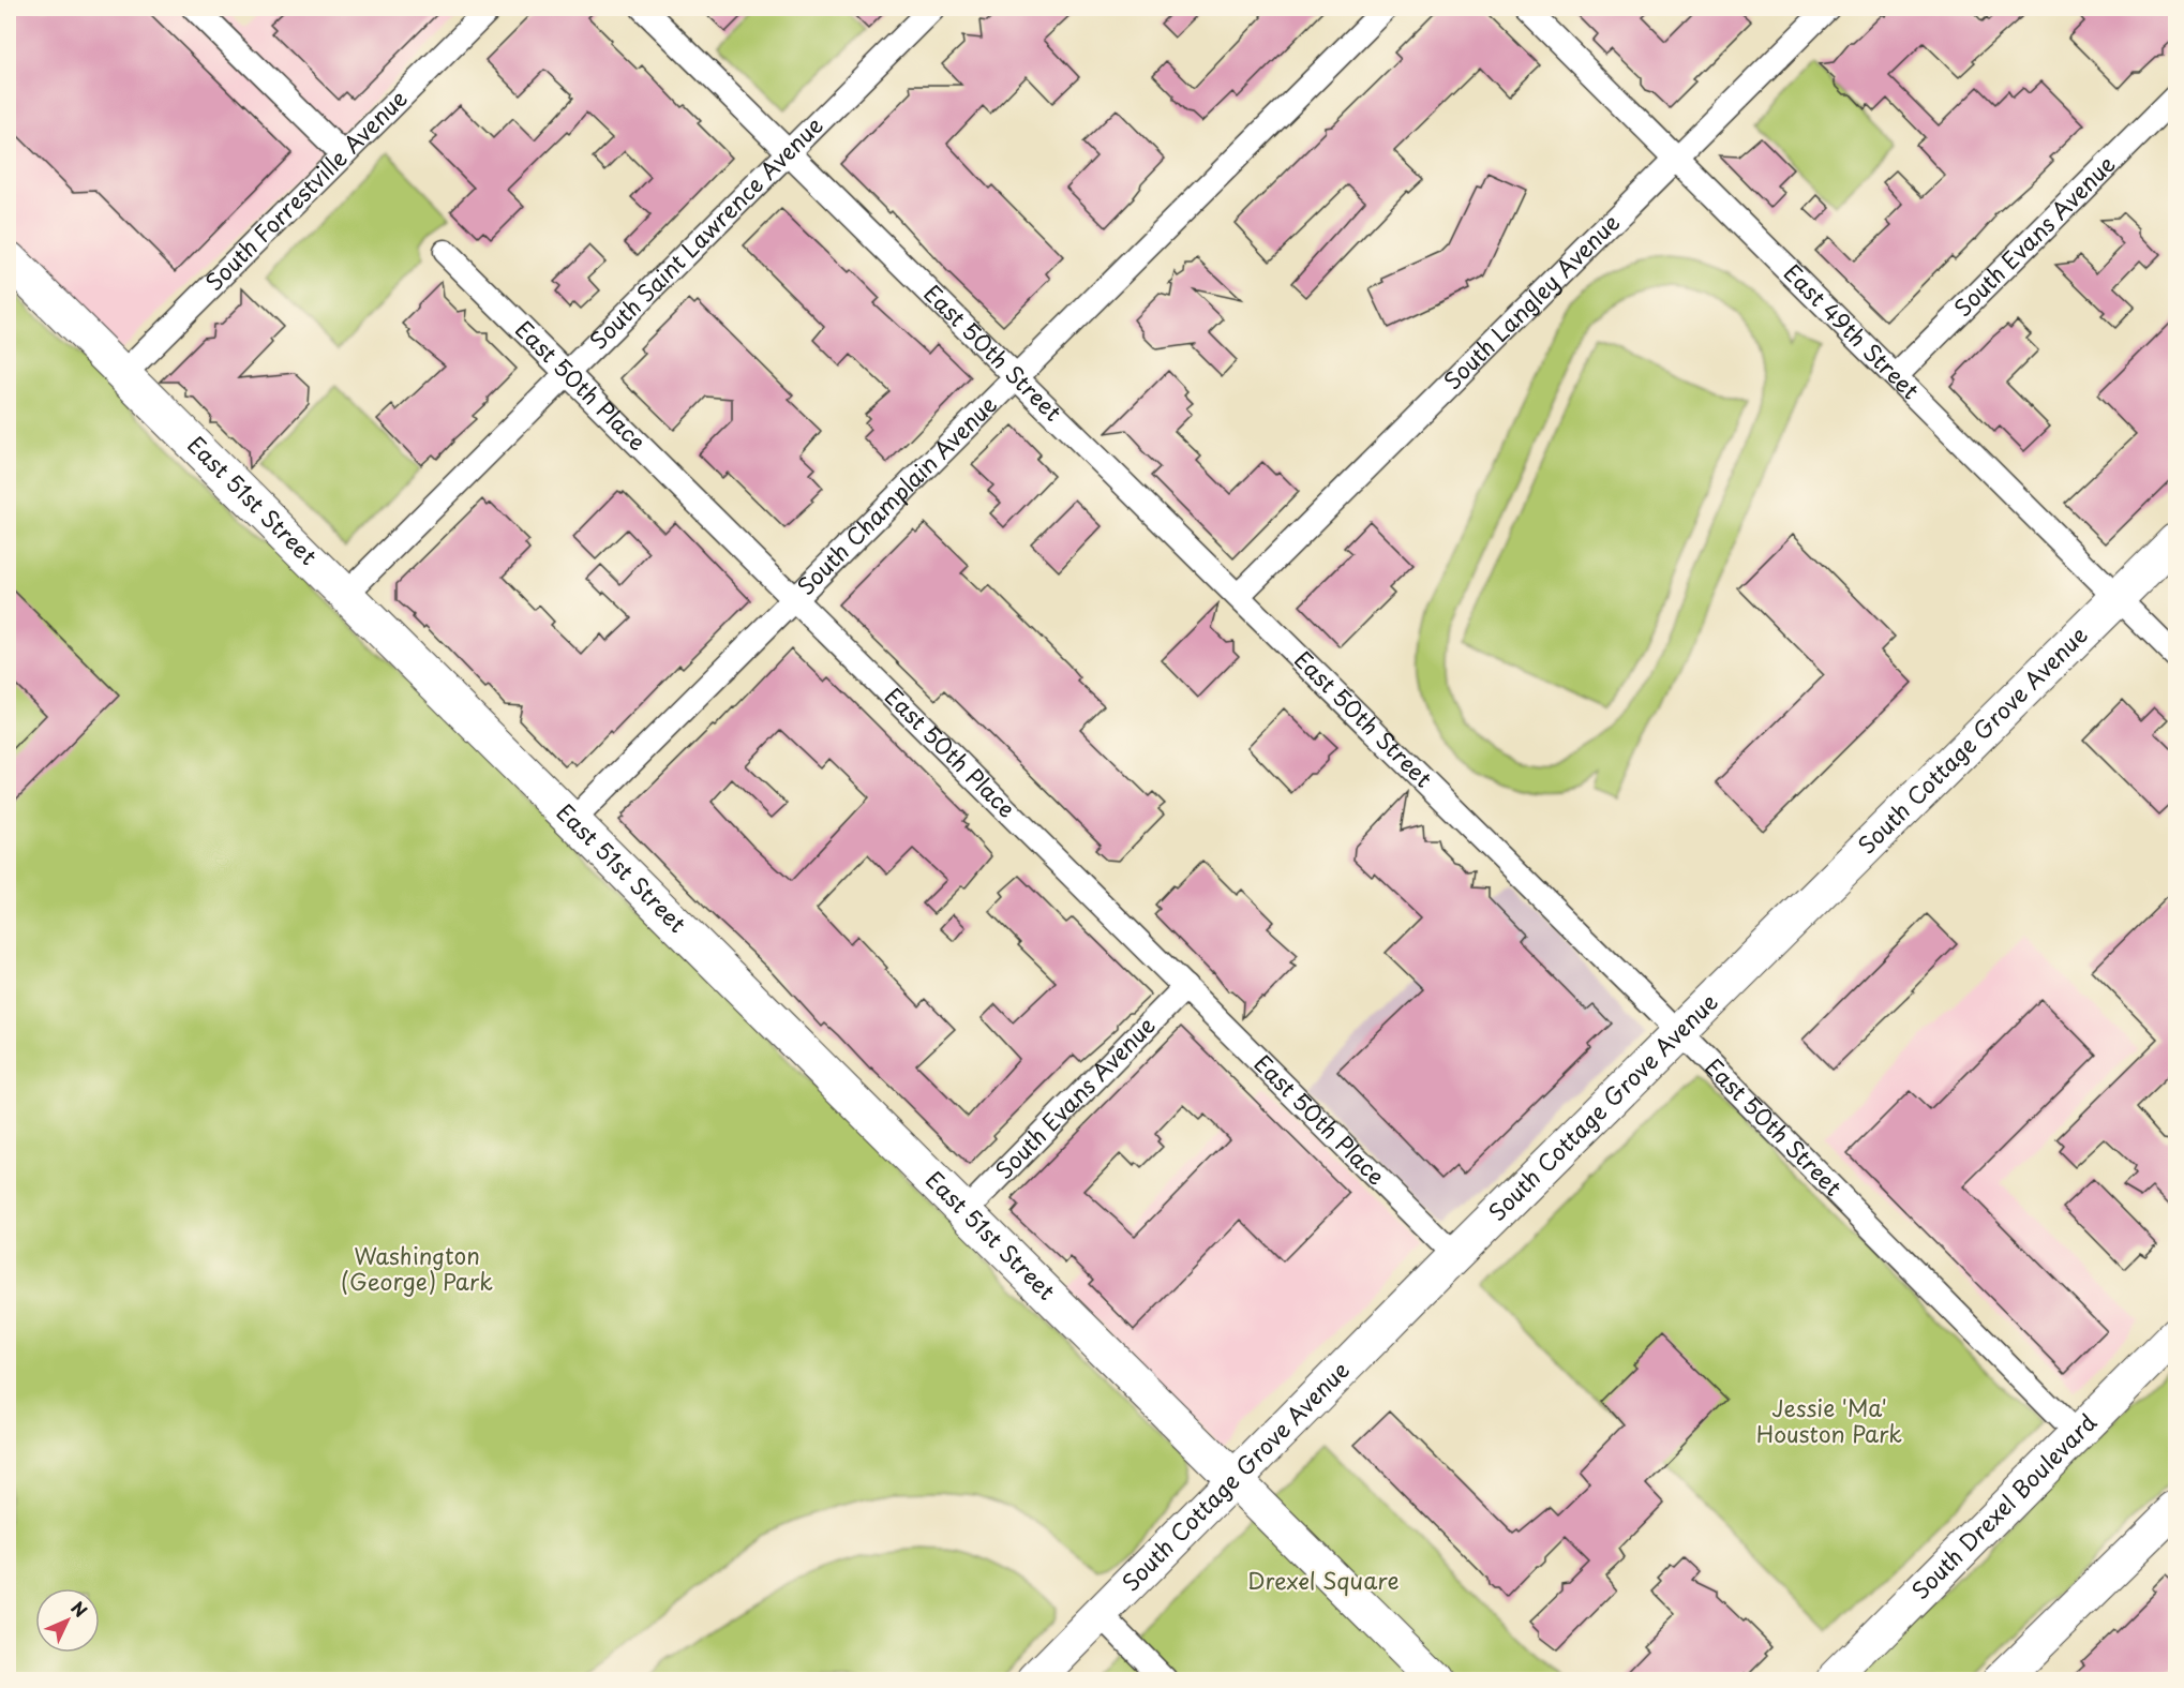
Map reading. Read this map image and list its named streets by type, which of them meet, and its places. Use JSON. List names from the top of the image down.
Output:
{
  "streets": {
    "main road": ["East 51st Street", "South Cottage Grove Avenue", "South Drexel Boulevard"],
    "street": [
      "South Forrestville Avenue",
      "South Saint Lawrence Avenue",
      "South Evans Avenue",
      "South Langley Avenue",
      "East 49th Street",
      "East 50th Street",
      "East 50th Place",
      "South Champlain Avenue"
    ]
  },
  "crossings": [
    ["South Forrestville Avenue", "East 51st Street"],
    ["South Saint Lawrence Avenue", "East 50th Street"],
    ["South Saint Lawrence Avenue", "East 50th Place"],
    ["South Saint Lawrence Avenue", "East 51st Street"],
    ["South Evans Avenue", "East 49th Street"],
    ["South Evans Avenue", "East 50th Place"],
    ["South Evans Avenue", "East 51st Street"],
    ["South Langley Avenue", "East 49th Street"],
    ["South Langley Avenue", "East 50th Street"],
    ["East 49th Street", "South Cottage Grove Avenue"],
    ["East 50th Street", "South Champlain Avenue"],
    ["East 50th Street", "South Cottage Grove Avenue"],
    ["East 50th Street", "South Drexel Boulevard"],
    ["East 50th Place", "South Champlain Avenue"],
    ["East 50th Place", "South Cottage Grove Avenue"],
    ["South Champlain Avenue", "East 51st Street"],
    ["East 51st Street", "South Cottage Grove Avenue"]
  ],
  "parks": ["Washington (George) Park", "Jessie 'Ma' Houston Park", "Drexel Square"],
  "north": "top right"
}
